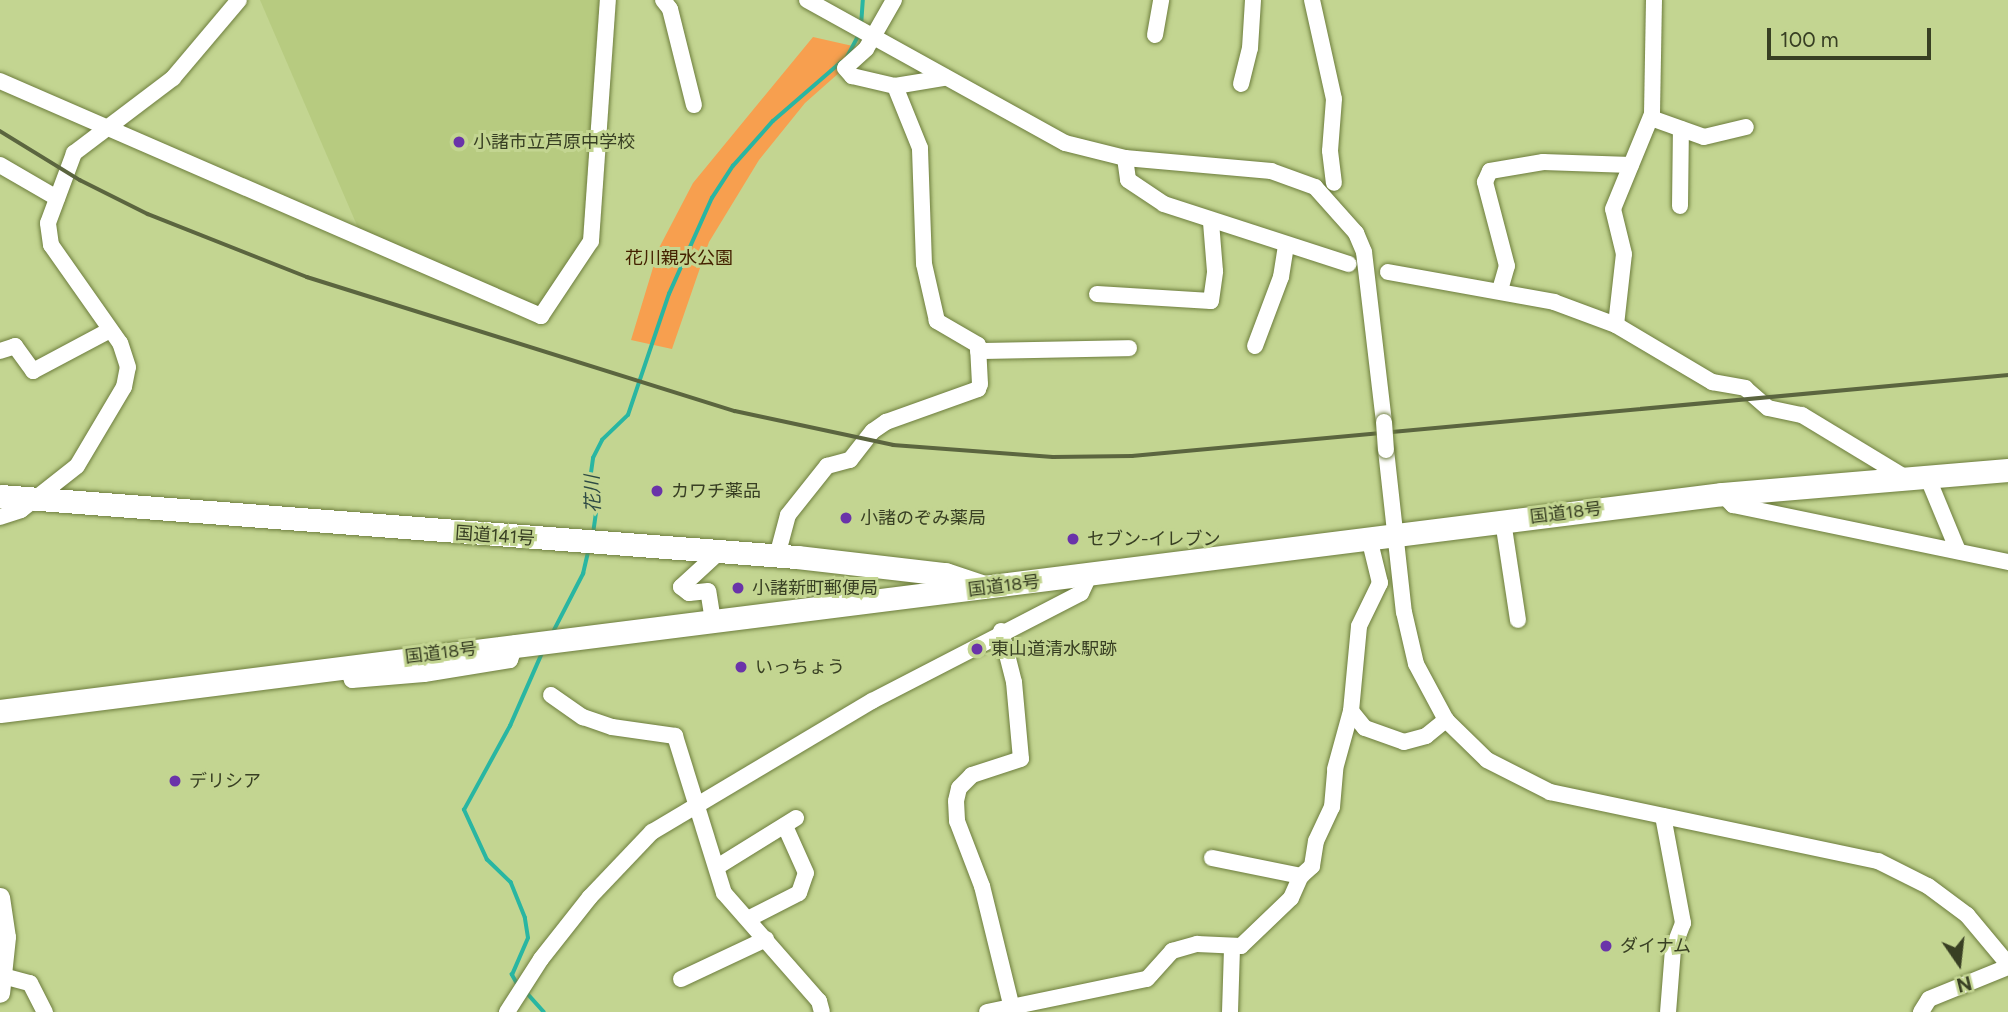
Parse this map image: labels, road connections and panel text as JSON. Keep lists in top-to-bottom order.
{
  "streets": {
    "highway": ["国道18号", "国道141号"]
  },
  "crossings": [
    ["国道18号", "国道141号"]
  ],
  "water": ["花川"],
  "parks": ["花川親水公園"],
  "places": [
    "小諸市立芦原中学校",
    "カワチ薬品",
    "小諸のぞみ薬局",
    "セブン-イレブン",
    "小諸新町郵便局",
    "東山道清水駅跡",
    "いっちょう",
    "デリシア",
    "ダイナム"
  ],
  "scale_bar": "100 m",
  "north": "bottom"
}
